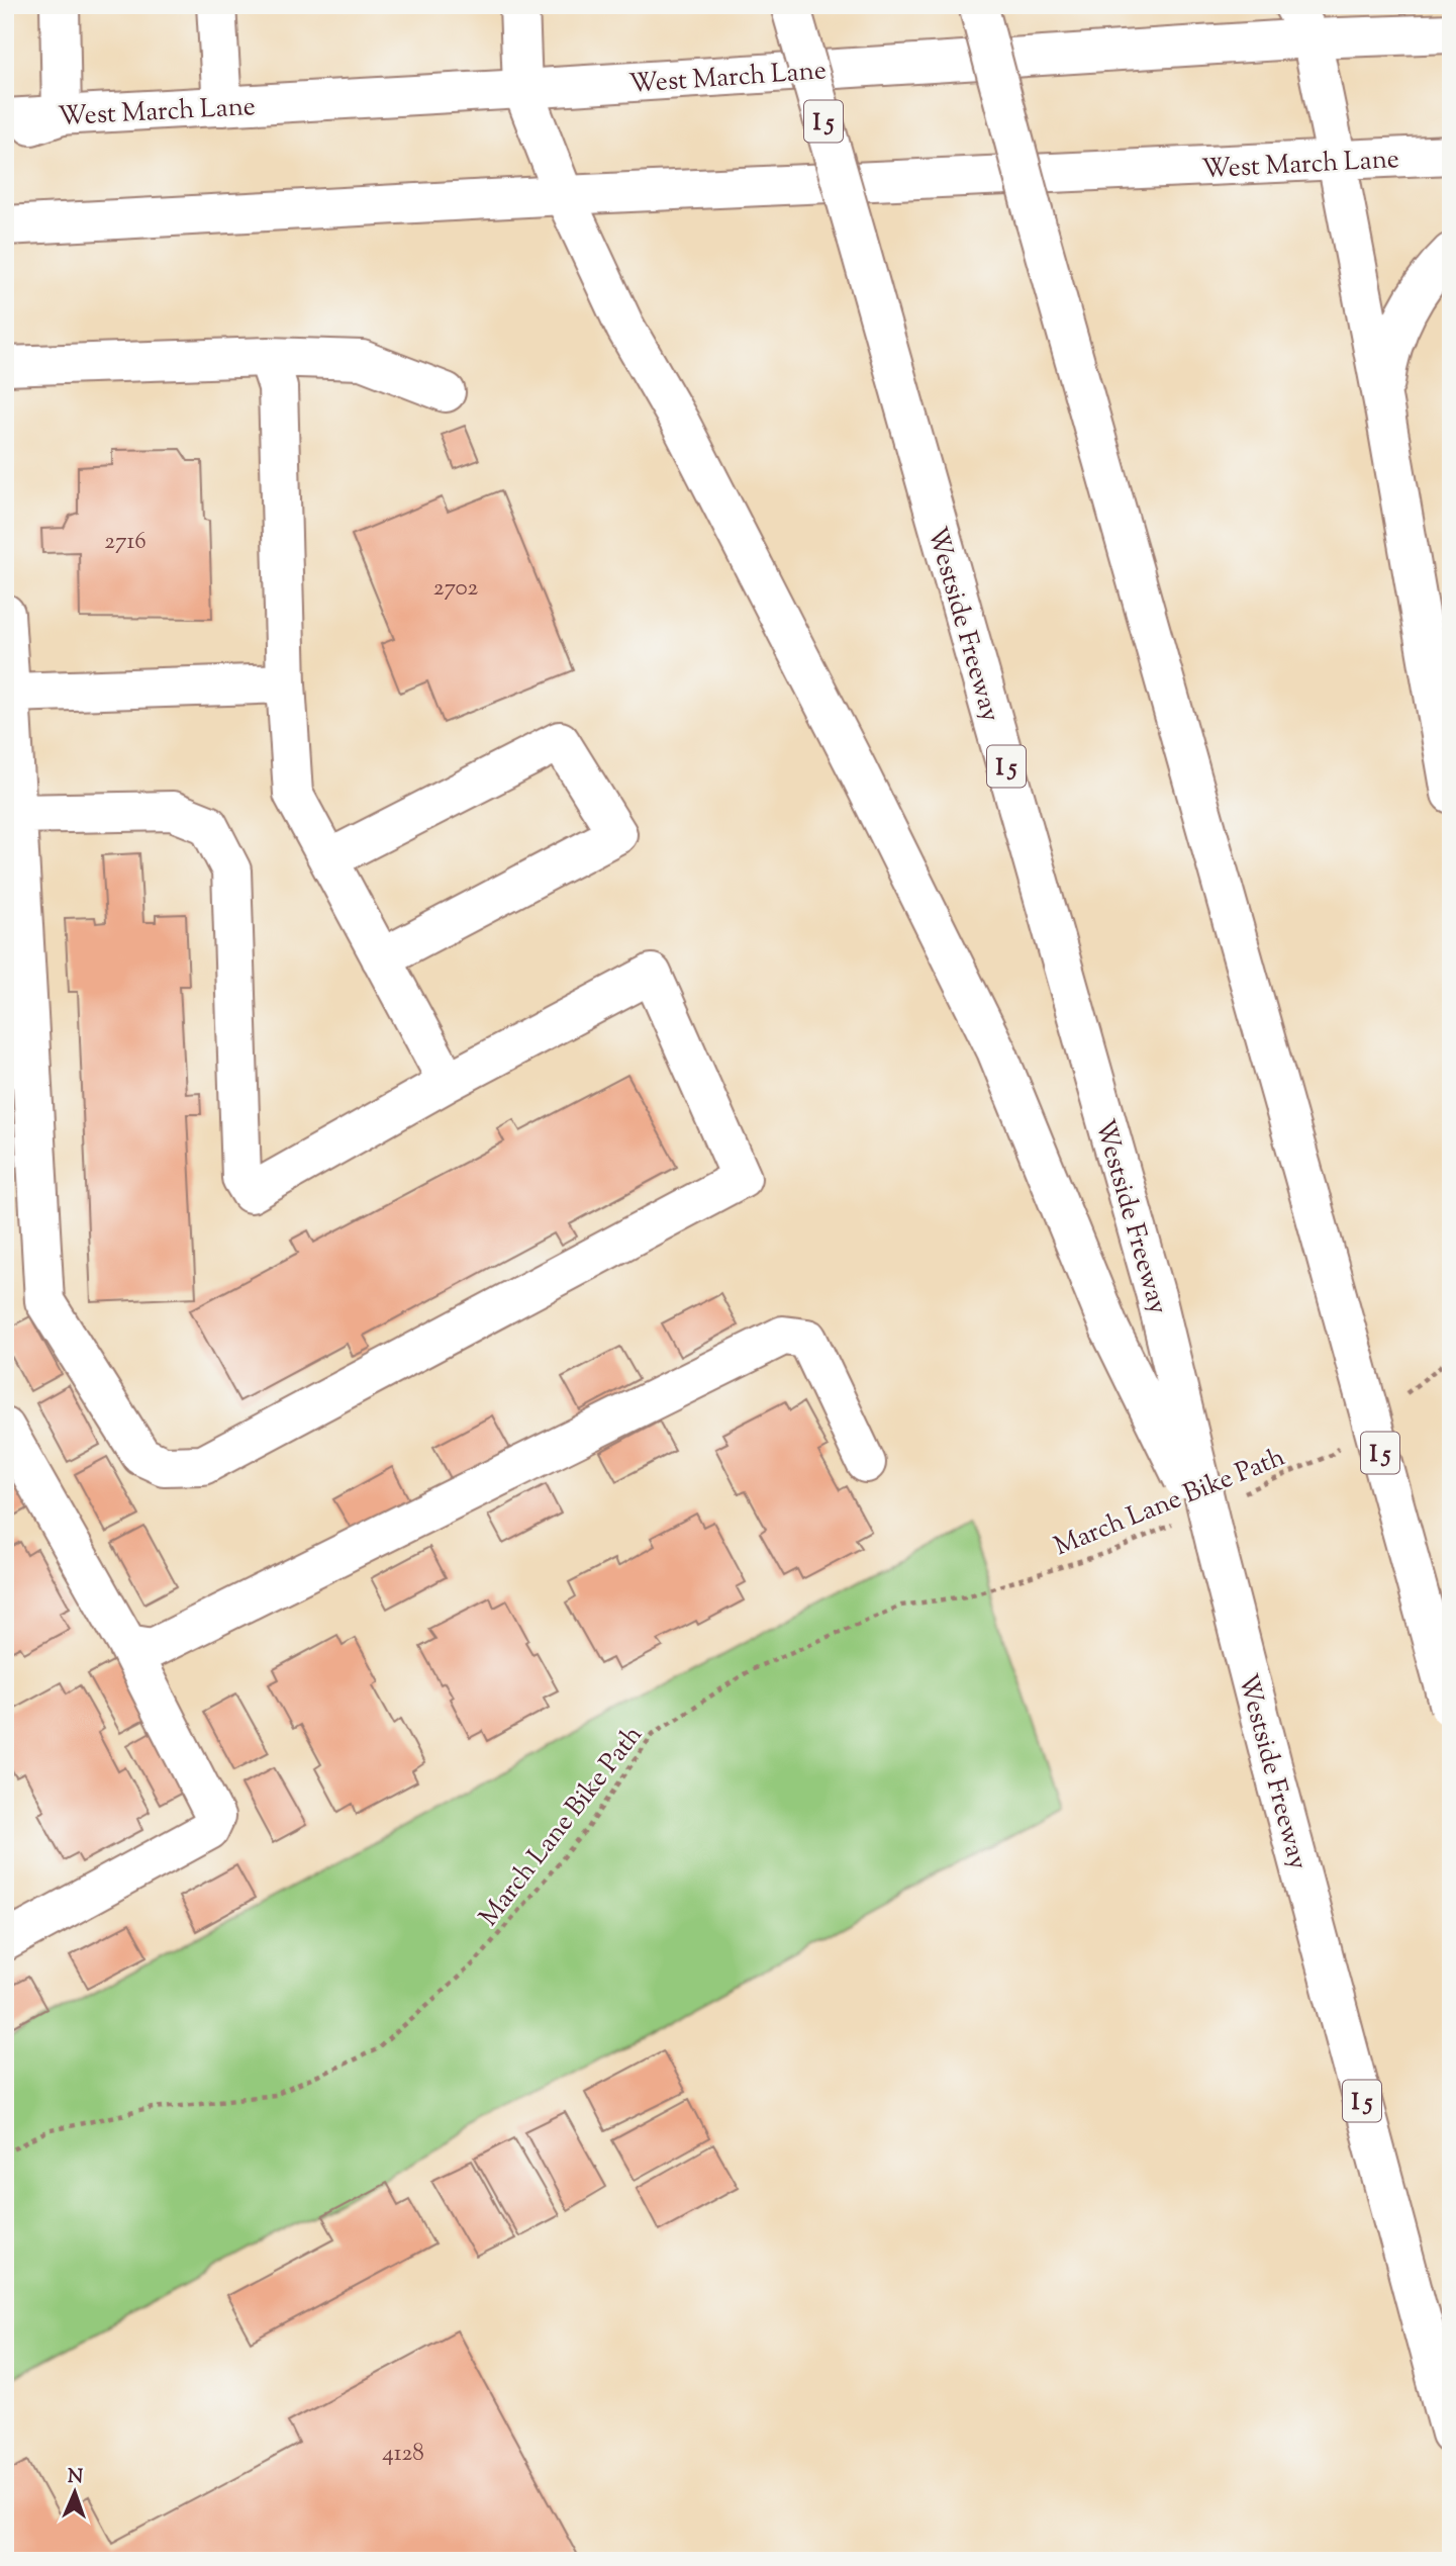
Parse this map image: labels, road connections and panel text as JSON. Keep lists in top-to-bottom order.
{
  "streets": {
    "main road": ["West March Lane", "I 5", "Westside Freeway"],
    "path": ["March Lane Bike Path"]
  },
  "house_numbers": ["2716", "2702", "4128"],
  "north": "top"
}
